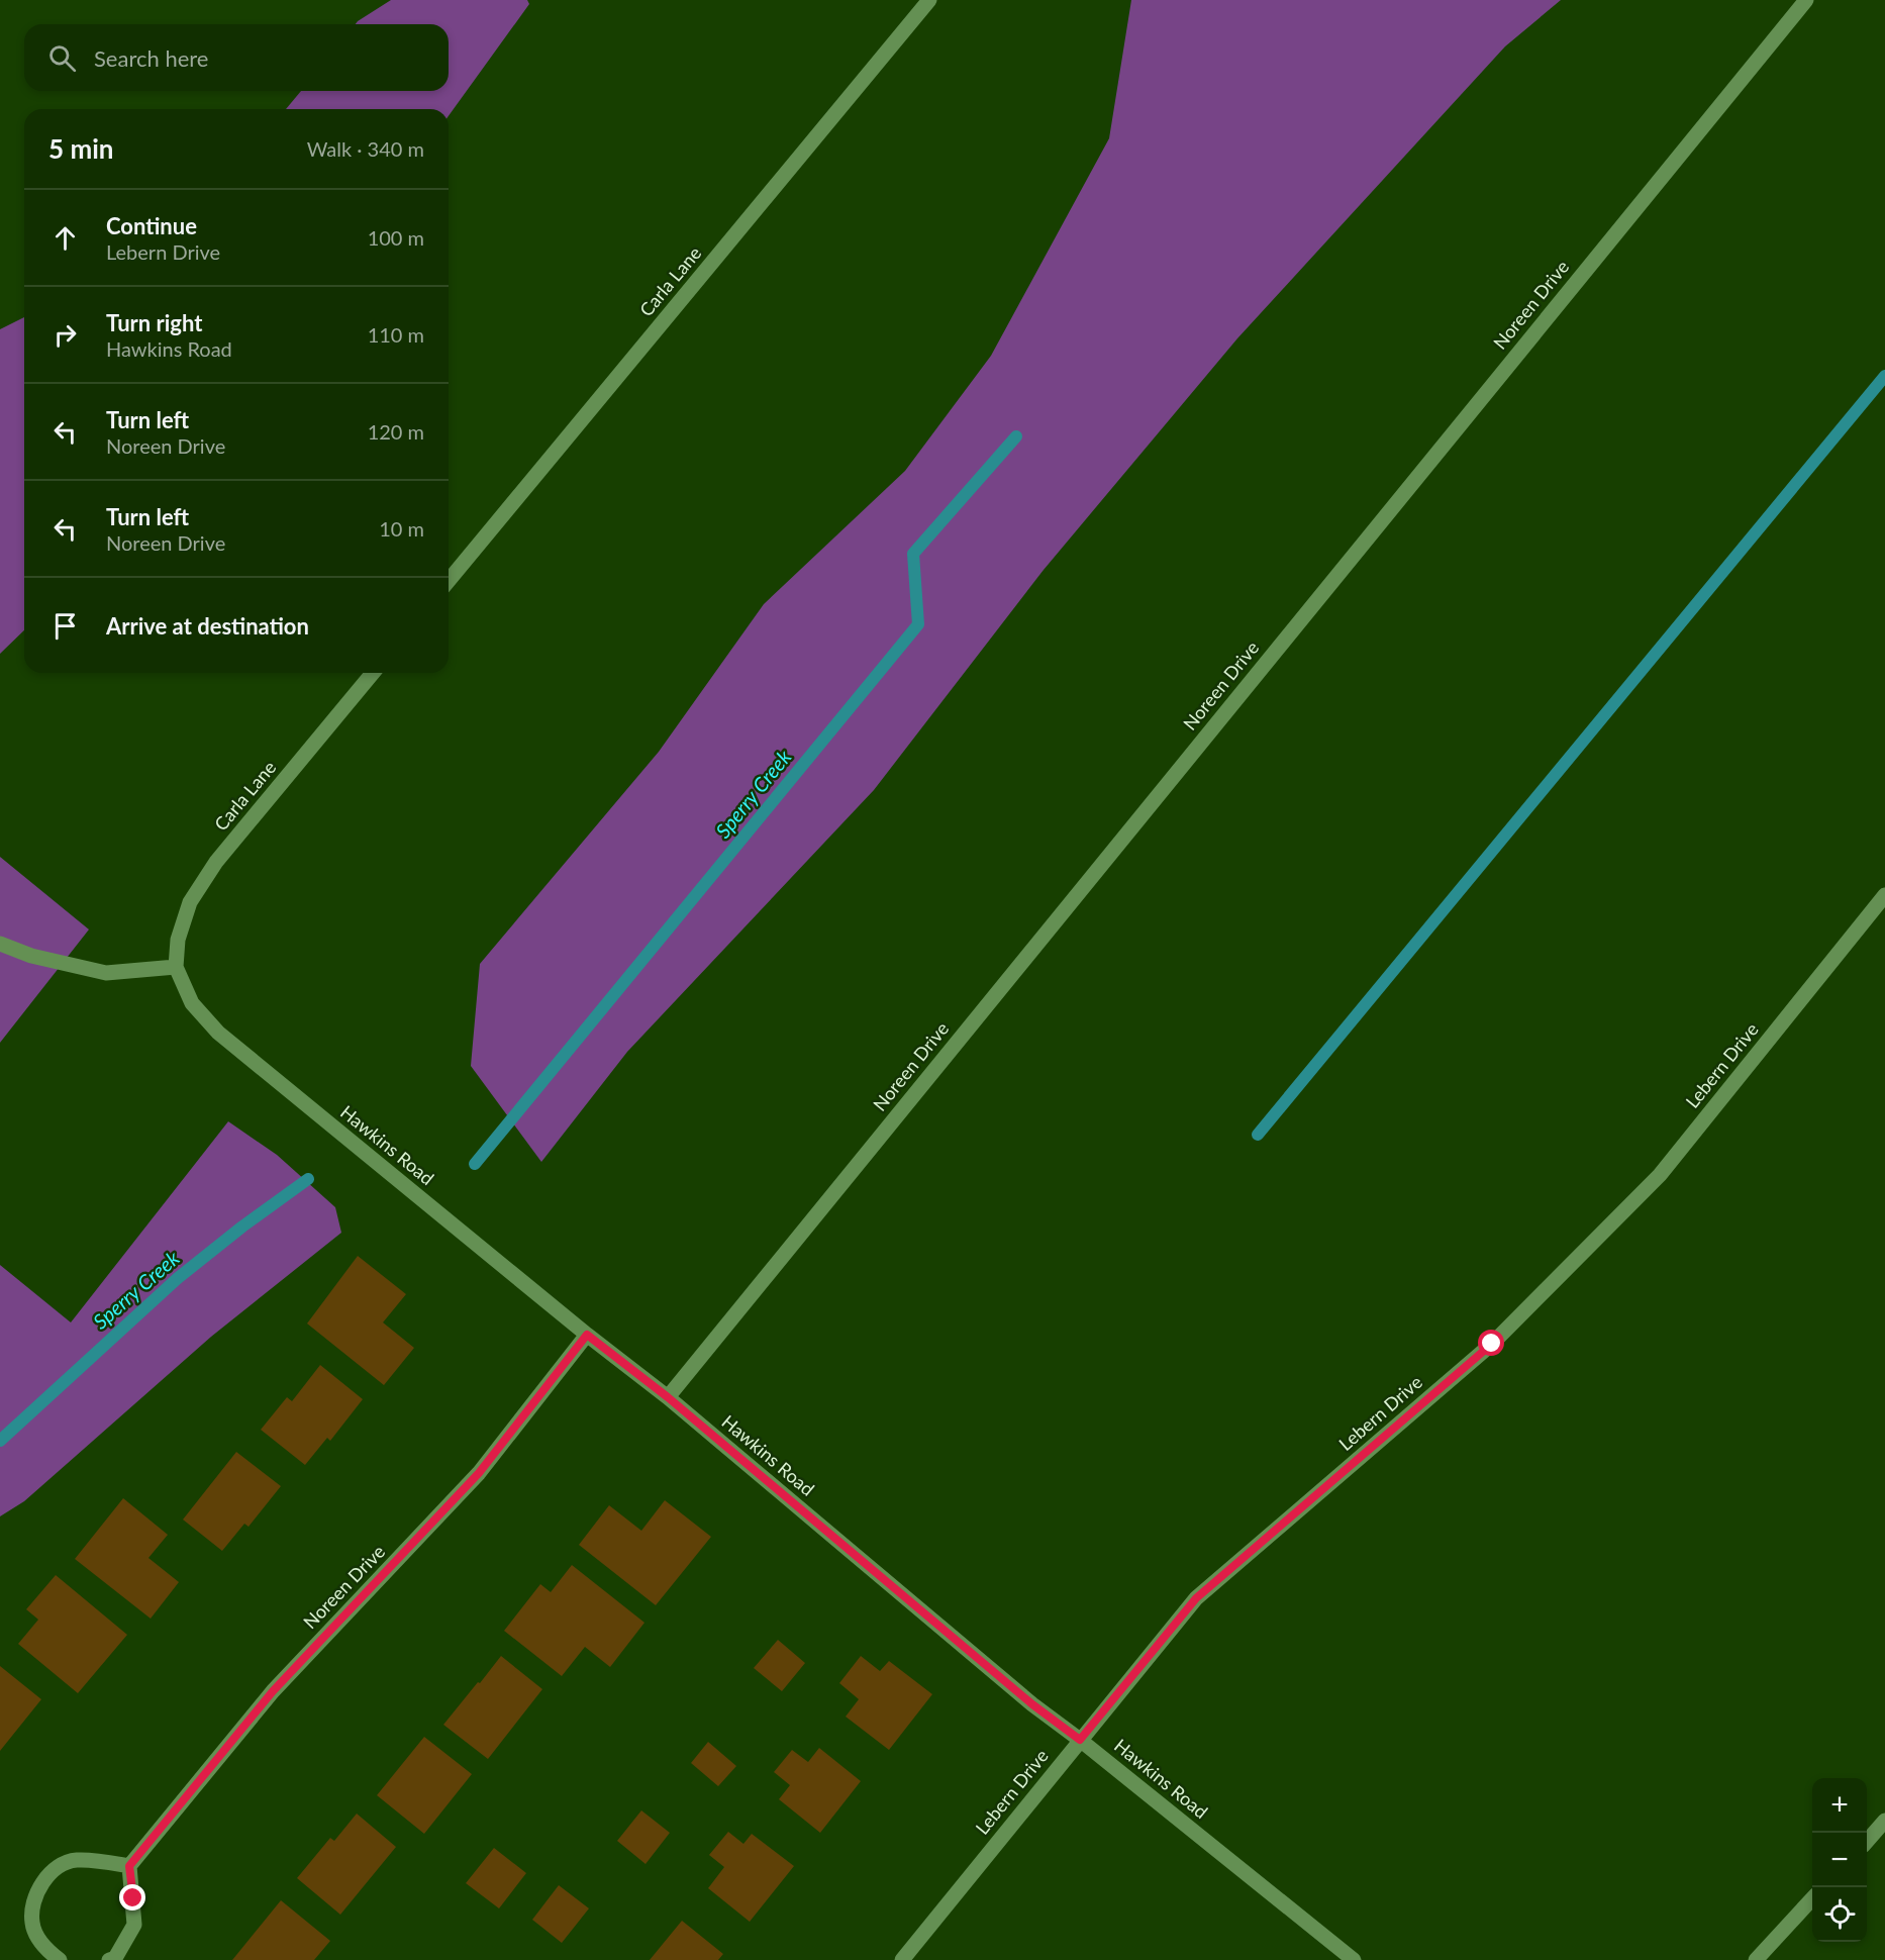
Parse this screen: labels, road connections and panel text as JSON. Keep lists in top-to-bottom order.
{
  "streets": {
    "street": [
      "Carla Lane",
      "Noreen Drive",
      "Lebern Drive",
      "Hawkins Road"
    ]
  },
  "crossings": [
    ["Carla Lane", "Hawkins Road"],
    ["Noreen Drive", "Hawkins Road"],
    ["Lebern Drive", "Hawkins Road"]
  ],
  "water": ["Sperry Creek"],
  "page": {
    "search": "Search here",
    "heading": ["5 min", "Walk · 340 m"],
    "list": [
      ["Continue", "Lebern Drive", "100 m"],
      ["Turn right", "Hawkins Road", "110 m"],
      ["Turn left", "Noreen Drive", "120 m"],
      ["Turn left", "Noreen Drive", "10 m"],
      "Arrive at destination"
    ],
    "map_buttons": ["+", "−"]
  }
}
